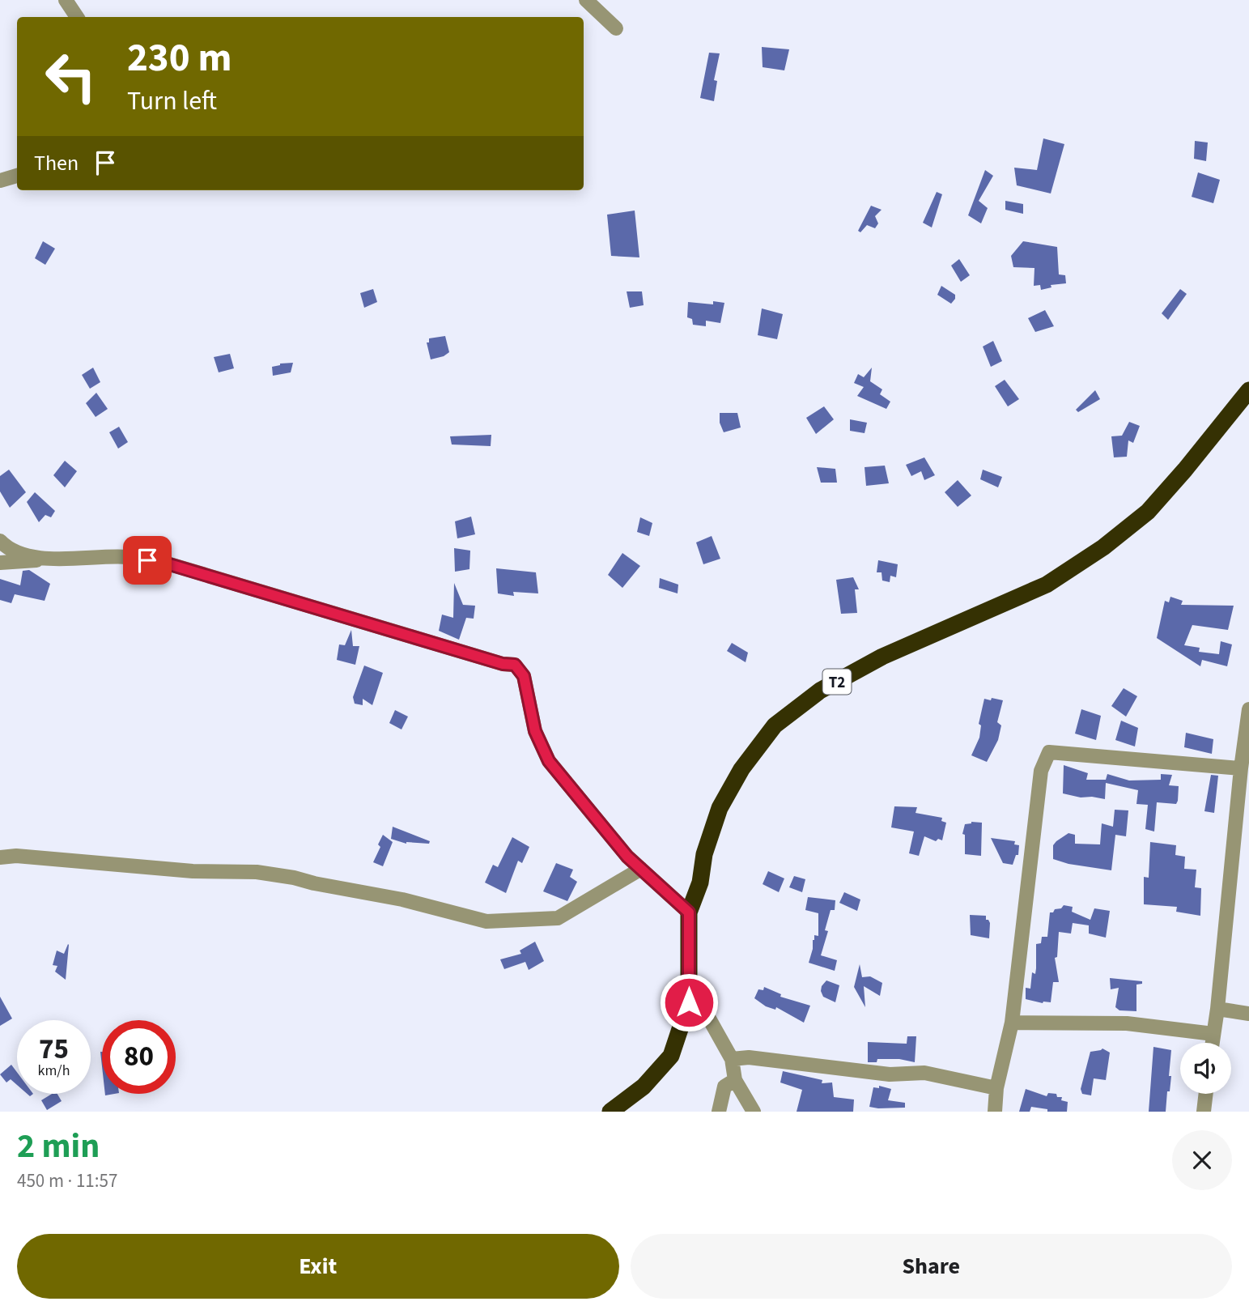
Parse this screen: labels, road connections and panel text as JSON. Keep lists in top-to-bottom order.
{
  "streets": {
    "highway": ["T2"]
  },
  "page": {
    "turn": ["230 m", "Turn left"],
    "then": "Then",
    "speed": "75 km/h",
    "limit": "80",
    "heading": ["2 min", "450 m · 11:57"],
    "buttons": ["Exit", "Share"]
  }
}
